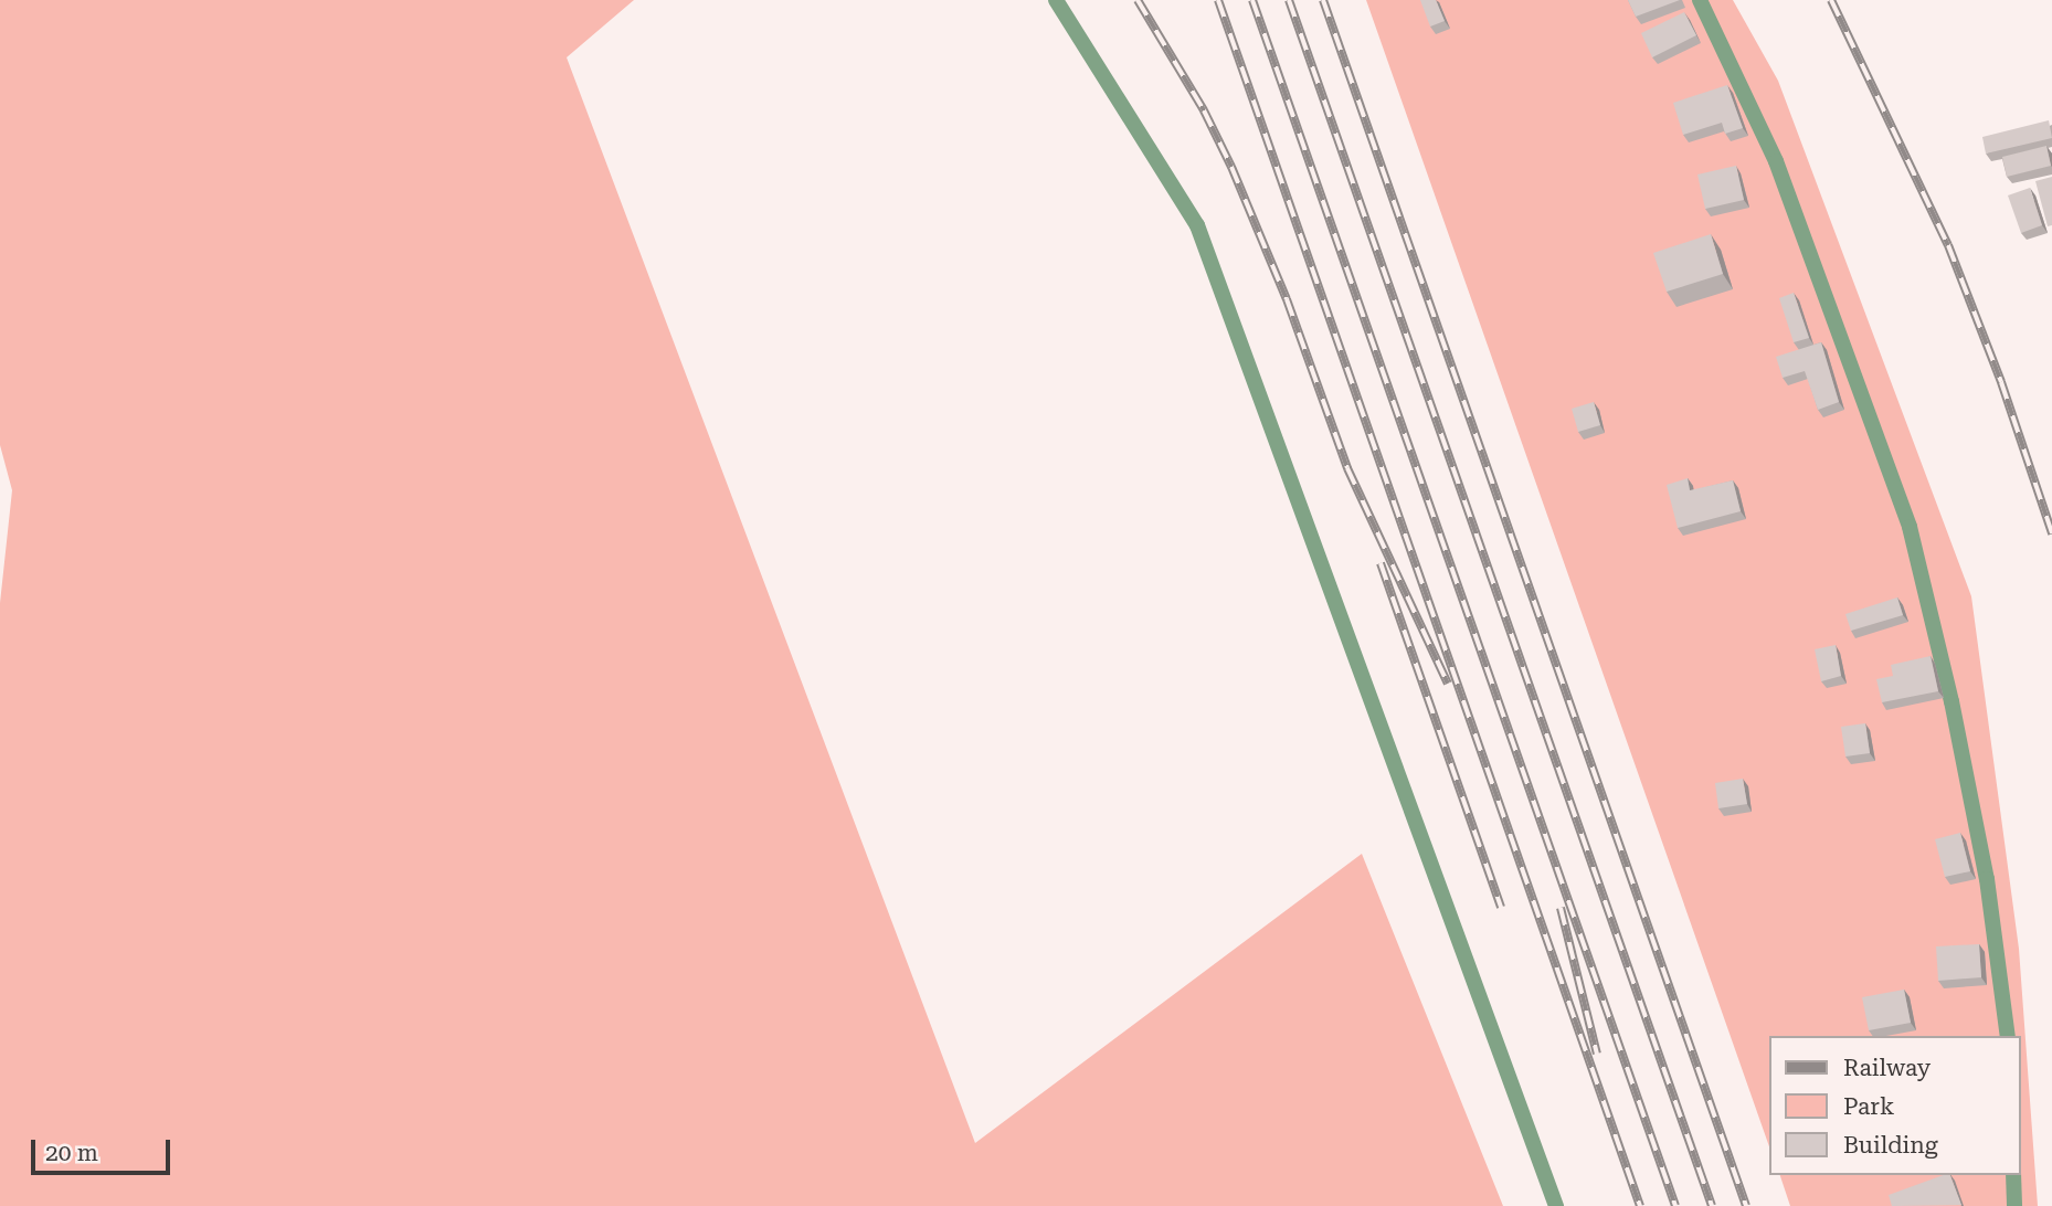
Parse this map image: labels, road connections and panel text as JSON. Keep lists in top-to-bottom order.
{
  "legend": ["Railway", "Park", "Building"],
  "scale_bar": "20 m"
}
